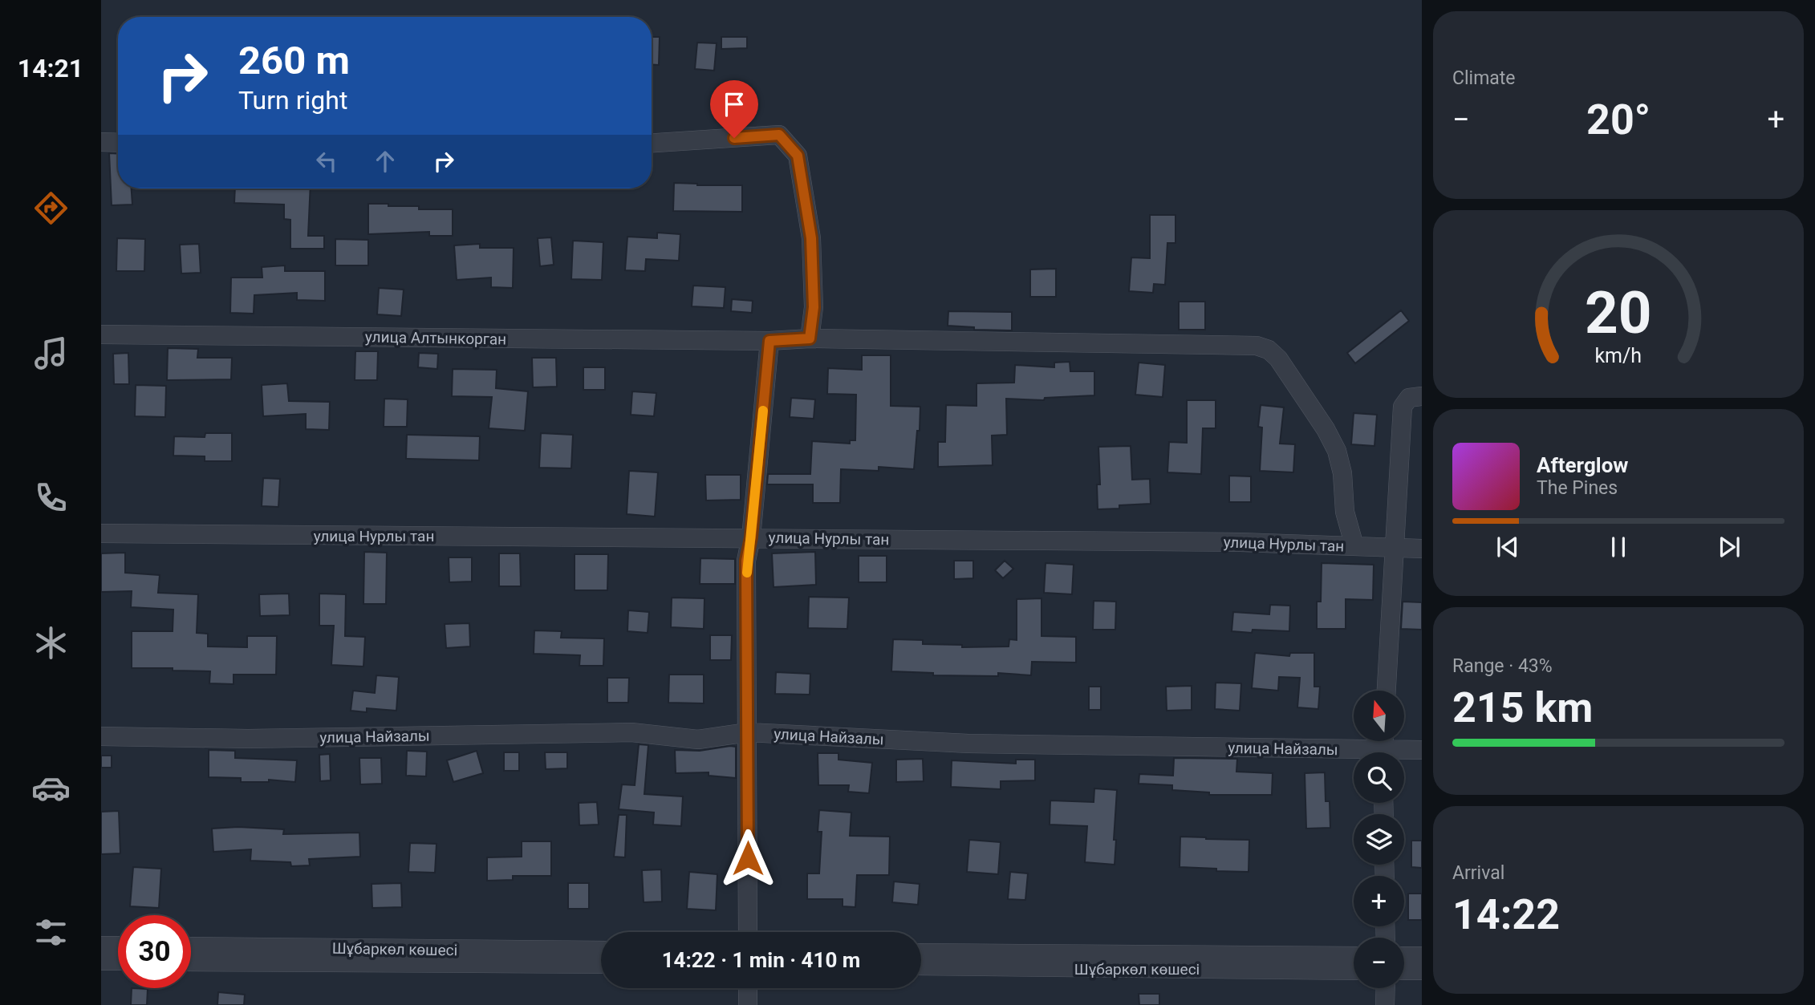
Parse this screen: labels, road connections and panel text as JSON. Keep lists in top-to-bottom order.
{
  "streets": {
    "street": [
      "улица Алтынкорган",
      "улица Нурлы тан",
      "улица Найзалы",
      "Шұбаркөл көшесі"
    ]
  },
  "crossings": [
    ["улица Алтынкорган", "улица Нурлы тан"]
  ],
  "north": "top",
  "page": {
    "tabs": "14:21",
    "tile": [
      "Climate",
      ["Range · 43%", "215 km"],
      ["Arrival", "14:22"]
    ],
    "turn": ["260 m", "Turn right"],
    "heat": ["−", "20°", "+"],
    "song": ["Afterglow", "The Pines"],
    "map_buttons": ["+", "−"],
    "limit": "30",
    "trip": "14:22 · 1 min · 410 m",
    "gauge": ["20", "km/h"]
  }
}
